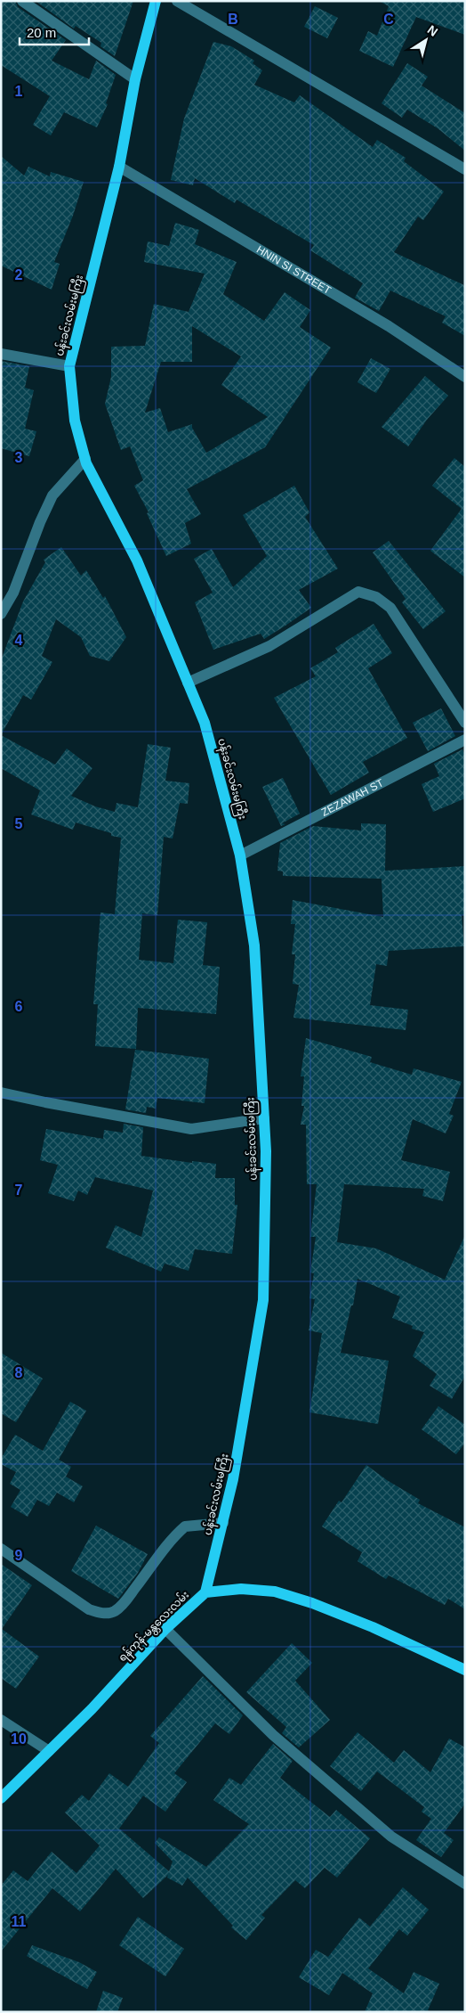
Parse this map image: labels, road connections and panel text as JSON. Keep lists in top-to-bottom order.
{
  "streets": {
    "main road": ["ပန်းခင်းလမ်းမကြီး", "ရန်ကုန်-မန္တလေးလမ်း"],
    "street": ["HNIN SI STREET", "ZEZAWAH ST"]
  },
  "crossings": [
    ["HNIN SI STREET", "ပန်းခင်းလမ်းမကြီး"],
    ["ပန်းခင်းလမ်းမကြီး", "ZEZAWAH ST"],
    ["ပန်းခင်းလမ်းမကြီး", "ရန်ကုန်-မန္တလေးလမ်း"]
  ],
  "scale_bar": "20 m",
  "north": "top right",
  "grid": {
    "columns": ["B", "C"],
    "rows": [
      "1",
      "2",
      "3",
      "4",
      "5",
      "6",
      "7",
      "8",
      "9",
      "10",
      "11"
    ]
  }
}
